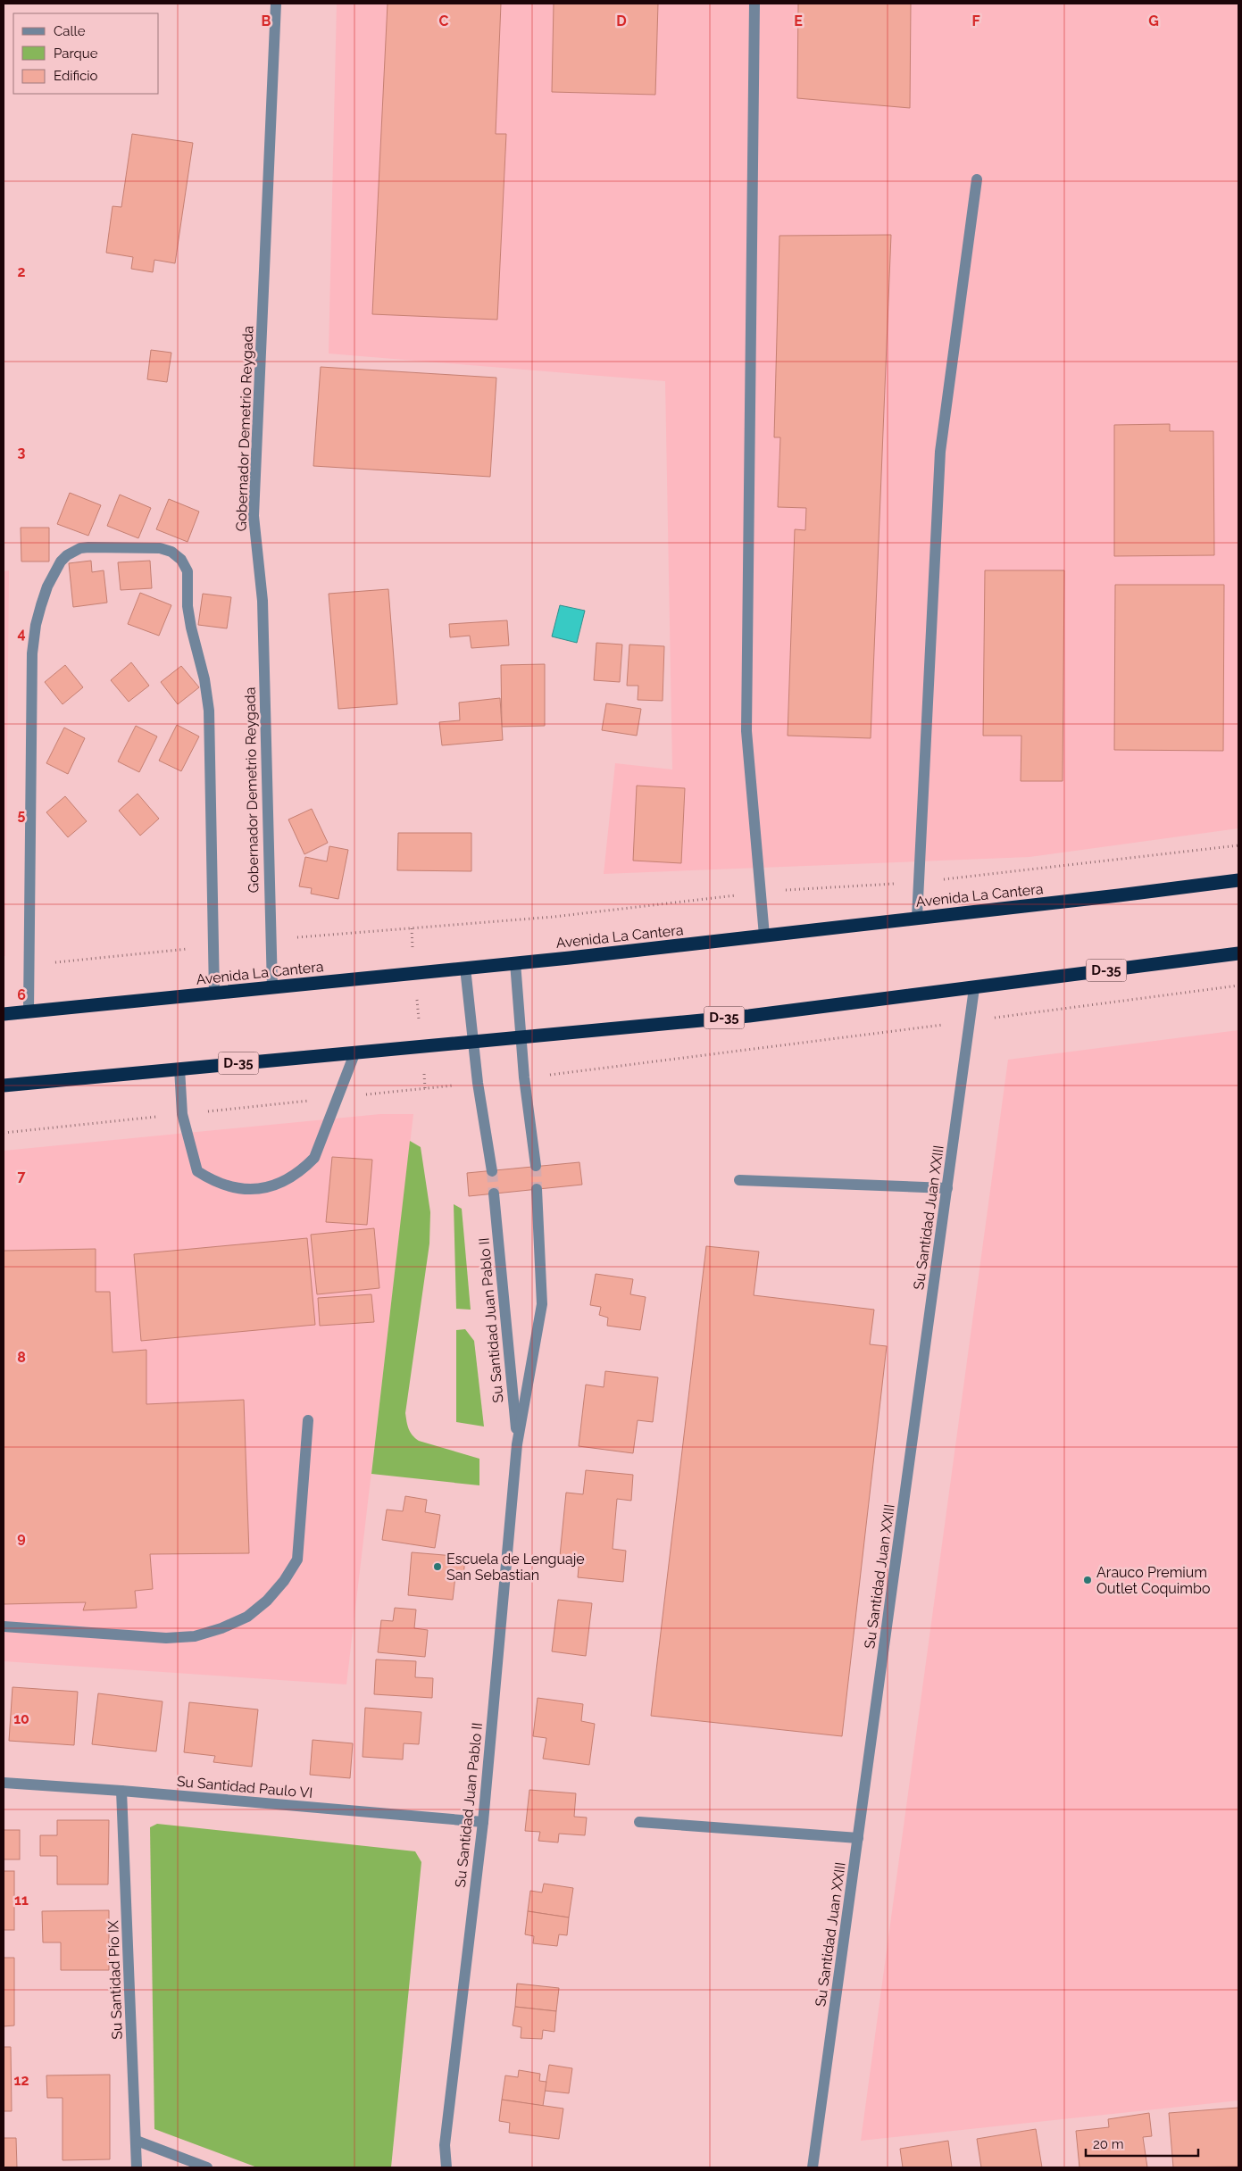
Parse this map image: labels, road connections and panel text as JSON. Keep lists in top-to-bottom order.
{
  "streets": {
    "highway": ["Avenida La Cantera", "D-35"],
    "street": [
      "Gobernador Demetrio Reygada",
      "Su Santidad Juan XXIII",
      "Su Santidad Juan Pablo II",
      "Su Santidad Paulo VI",
      "Su Santidad Pío IX"
    ]
  },
  "crossings": [
    ["Gobernador Demetrio Reygada", "Avenida La Cantera"],
    ["D-35", "Su Santidad Juan XXIII"],
    ["Su Santidad Juan Pablo II", "Su Santidad Paulo VI"],
    ["Su Santidad Paulo VI", "Su Santidad Pío IX"]
  ],
  "places": ["Escuela de Lenguaje San Sebastian", "Arauco Premium Outlet Coquimbo"],
  "legend": ["Calle", "Parque", "Edificio"],
  "scale_bar": "20 m",
  "grid": {
    "columns": [
      "B",
      "C",
      "D",
      "E",
      "F",
      "G"
    ],
    "rows": [
      "2",
      "3",
      "4",
      "5",
      "6",
      "7",
      "8",
      "9",
      "10",
      "11",
      "12"
    ]
  }
}
